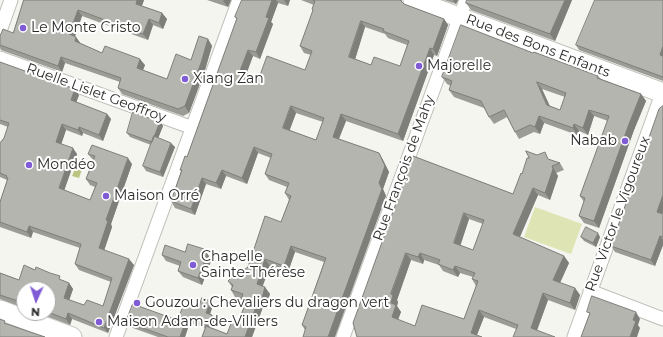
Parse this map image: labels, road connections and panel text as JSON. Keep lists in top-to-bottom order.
{
  "streets": {
    "street": [
      "Rue des Bons Enfants",
      "Ruelle Lislet Geoffroy",
      "Rue François de Mahy",
      "Rue Victor le Vigoureux"
    ]
  },
  "crossings": [
    ["Rue des Bons Enfants", "Rue François de Mahy"],
    ["Rue des Bons Enfants", "Rue Victor le Vigoureux"]
  ],
  "places": [
    "Le Monte Cristo",
    "Majorelle",
    "Xiang Zan",
    "Nabab",
    "Mondéo",
    "Maison Orré",
    "Chapelle Sainte-Thérèse",
    "Gouzou : Chevaliers du dragon vert",
    "Maison Adam-de-Villiers"
  ],
  "north": "bottom"
}
